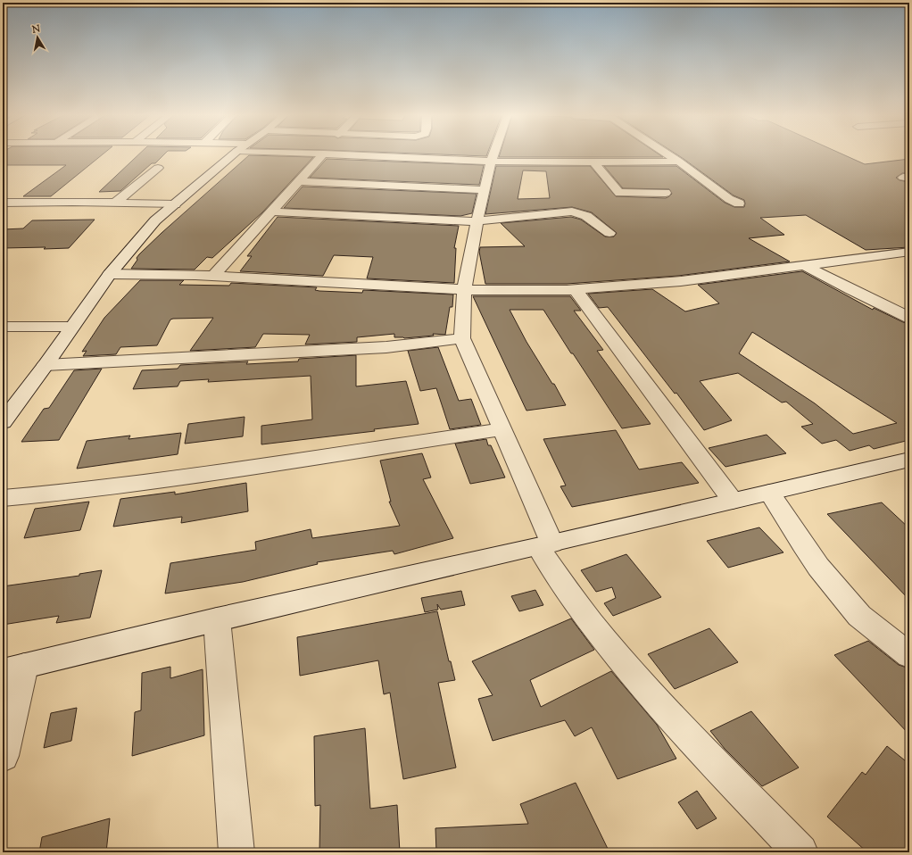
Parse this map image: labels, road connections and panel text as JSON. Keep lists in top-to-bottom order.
{
  "north": "top"
}
